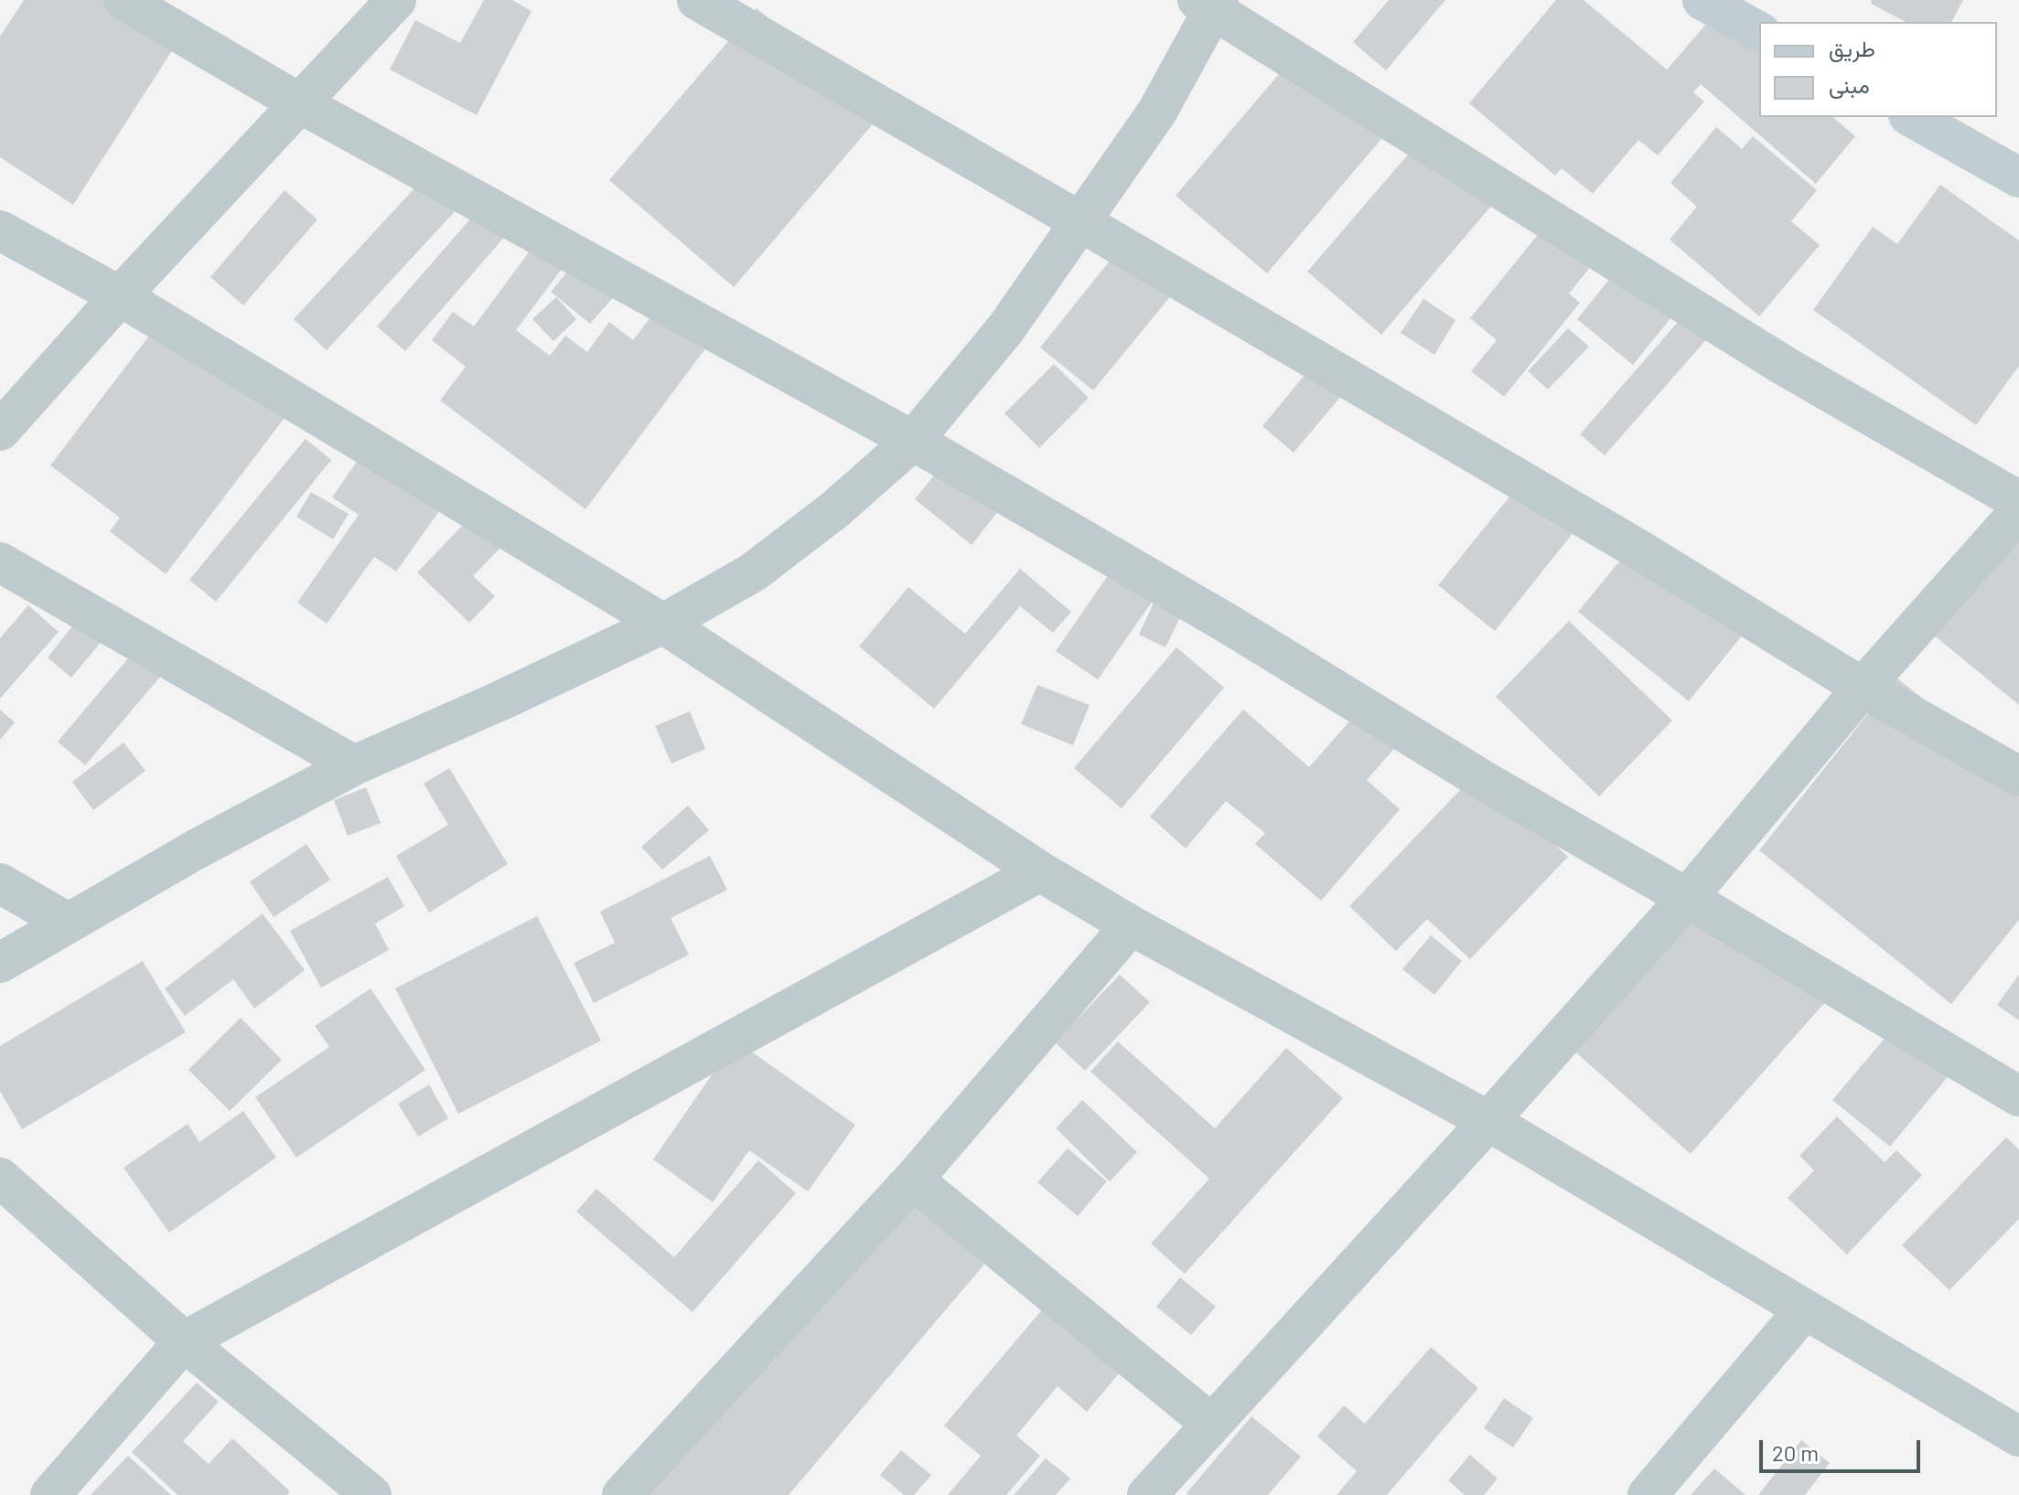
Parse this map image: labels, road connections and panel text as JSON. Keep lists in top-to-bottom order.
{
  "legend": ["طريق", "مبنى"],
  "scale_bar": "20 m"
}
